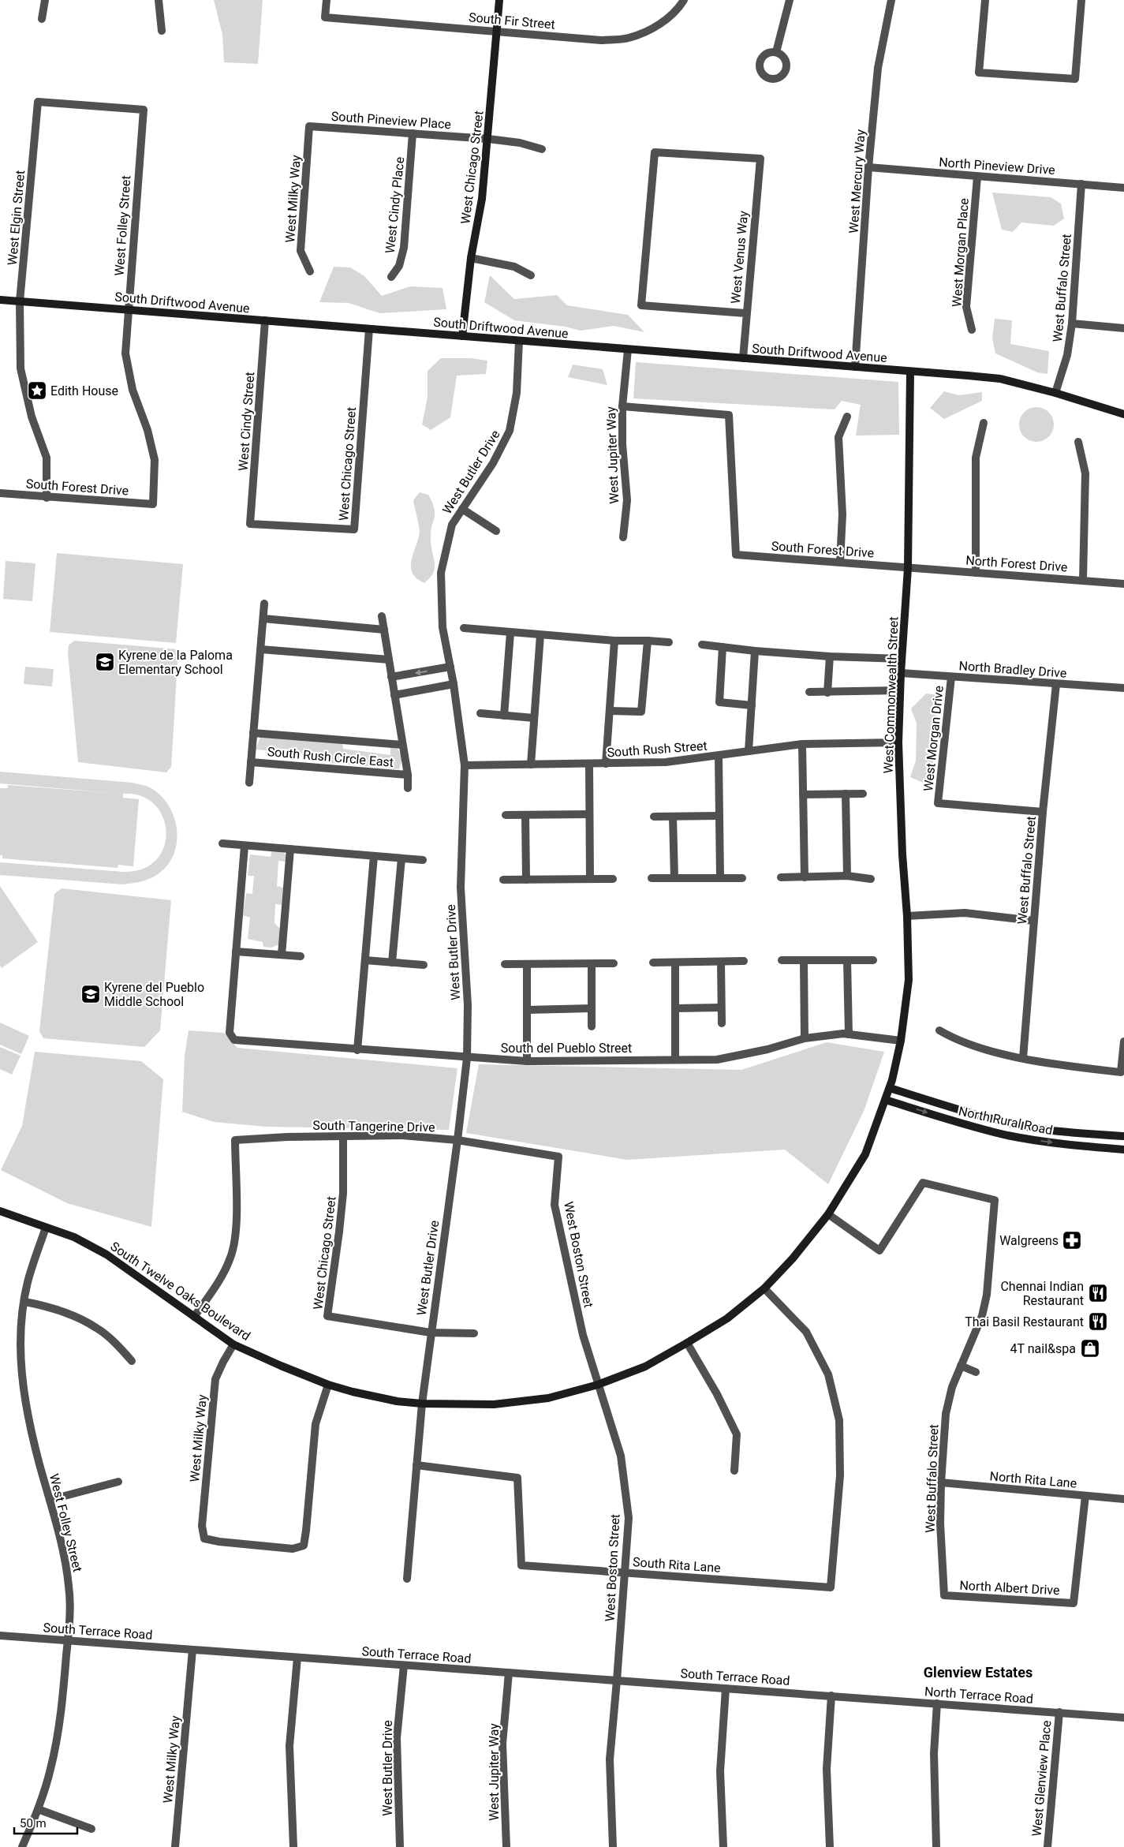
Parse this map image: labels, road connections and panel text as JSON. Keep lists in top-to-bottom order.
{
  "streets": {
    "street": [
      "South Fir Street",
      "South Pineview Place",
      "North Pineview Drive",
      "West Chicago Street",
      "West Mercury Way",
      "West Milky Way",
      "West Cindy Place",
      "West Elgin Street",
      "West Folley Street",
      "West Morgan Place",
      "West Venus Way",
      "West Buffalo Street",
      "South Driftwood Avenue",
      "West Cindy Street",
      "West Jupiter Way",
      "West Butler Drive",
      "South Forest Drive",
      "North Forest Drive",
      "North Bradley Drive",
      "West Commonwealth Street",
      "West Morgan Drive",
      "South Rush Street",
      "South Rush Circle East",
      "South del Pueblo Street",
      "North Rural Road",
      "South Tangerine Drive",
      "West Boston Street",
      "South Twelve Oaks Boulevard",
      "North Rita Lane",
      "South Rita Lane",
      "North Albert Drive",
      "South Terrace Road",
      "North Terrace Road",
      "West Glenview Place"
    ]
  },
  "crossings": [
    ["South Fir Street", "West Chicago Street"],
    ["South Pineview Place", "West Chicago Street"],
    ["South Pineview Place", "West Milky Way"],
    ["South Pineview Place", "West Cindy Place"],
    ["North Pineview Drive", "West Mercury Way"],
    ["North Pineview Drive", "West Morgan Place"],
    ["North Pineview Drive", "West Buffalo Street"],
    ["West Chicago Street", "South Driftwood Avenue"],
    ["West Chicago Street", "West Cindy Street"],
    ["West Chicago Street", "West Butler Drive"],
    ["West Chicago Street", "South Tangerine Drive"],
    ["West Mercury Way", "South Driftwood Avenue"],
    ["West Milky Way", "South Twelve Oaks Boulevard"],
    ["West Milky Way", "South Terrace Road"],
    ["West Elgin Street", "West Folley Street"],
    ["West Elgin Street", "South Driftwood Avenue"],
    ["West Elgin Street", "South Forest Drive"],
    ["West Folley Street", "South Driftwood Avenue"],
    ["West Folley Street", "South Forest Drive"],
    ["West Folley Street", "South Twelve Oaks Boulevard"],
    ["West Folley Street", "South Terrace Road"],
    ["West Venus Way", "South Driftwood Avenue"],
    ["West Buffalo Street", "South Driftwood Avenue"],
    ["West Buffalo Street", "North Bradley Drive"],
    ["West Buffalo Street", "West Morgan Drive"],
    ["West Buffalo Street", "South Twelve Oaks Boulevard"],
    ["West Buffalo Street", "North Rita Lane"],
    ["West Buffalo Street", "North Albert Drive"],
    ["South Driftwood Avenue", "West Cindy Street"],
    ["South Driftwood Avenue", "West Jupiter Way"],
    ["South Driftwood Avenue", "West Butler Drive"],
    ["South Driftwood Avenue", "West Commonwealth Street"],
    ["West Jupiter Way", "South Forest Drive"],
    ["West Jupiter Way", "South Terrace Road"],
    ["West Butler Drive", "South Rush Street"],
    ["West Butler Drive", "South del Pueblo Street"],
    ["West Butler Drive", "South Tangerine Drive"],
    ["West Butler Drive", "South Twelve Oaks Boulevard"],
    ["West Butler Drive", "South Rita Lane"],
    ["West Butler Drive", "South Terrace Road"],
    ["South Forest Drive", "North Forest Drive"],
    ["South Forest Drive", "West Commonwealth Street"],
    ["North Forest Drive", "West Commonwealth Street"],
    ["North Bradley Drive", "West Commonwealth Street"],
    ["North Bradley Drive", "West Morgan Drive"],
    ["West Commonwealth Street", "South Rush Street"],
    ["West Commonwealth Street", "South del Pueblo Street"],
    ["West Commonwealth Street", "North Rural Road"],
    ["West Commonwealth Street", "South Twelve Oaks Boulevard"],
    ["North Rural Road", "South Twelve Oaks Boulevard"],
    ["South Tangerine Drive", "West Boston Street"],
    ["South Tangerine Drive", "South Twelve Oaks Boulevard"],
    ["West Boston Street", "South Twelve Oaks Boulevard"],
    ["West Boston Street", "South Rita Lane"],
    ["West Boston Street", "South Terrace Road"],
    ["South Twelve Oaks Boulevard", "South Rita Lane"],
    ["North Rita Lane", "North Albert Drive"],
    ["South Terrace Road", "North Terrace Road"],
    ["North Terrace Road", "West Glenview Place"]
  ],
  "districts": ["Glenview Estates"],
  "places": {
    "place": ["Edith House"],
    "school or university": ["Kyrene de la Paloma Elementary School", "Kyrene del Pueblo Middle School"],
    "pharmacy": ["Walgreens"],
    "restaurant": ["Chennai Indian Restaurant", "Thai Basil Restaurant"],
    "shop": ["4T nail&spa"]
  },
  "scale_bar": "50 m"
}
